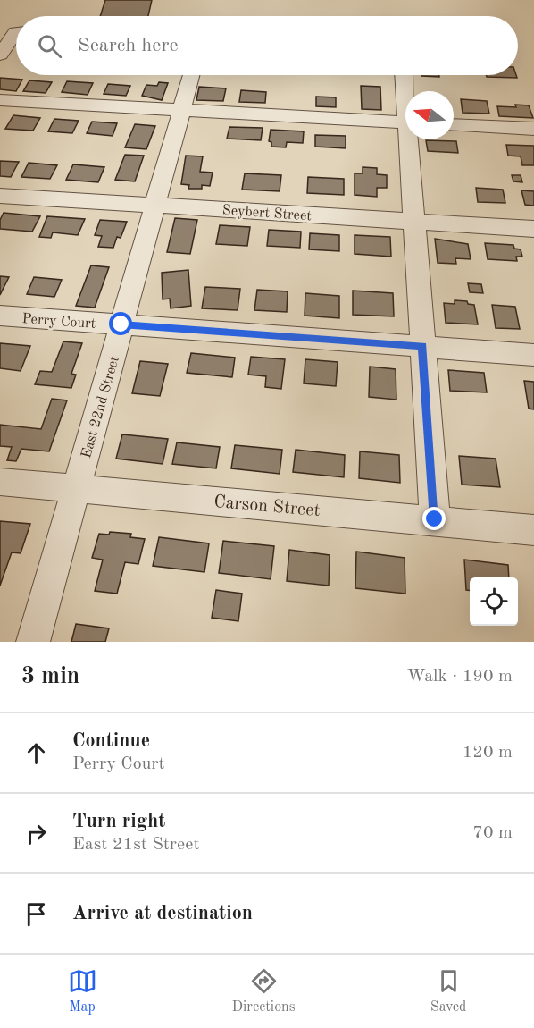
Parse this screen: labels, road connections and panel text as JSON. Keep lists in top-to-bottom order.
{
  "streets": {
    "street": [
      "Seybert Street",
      "Perry Court",
      "East 22nd Street",
      "Carson Street"
    ]
  },
  "crossings": [
    ["Seybert Street", "East 22nd Street"],
    ["Perry Court", "East 22nd Street"],
    ["East 22nd Street", "Carson Street"]
  ],
  "north": "left",
  "page": {
    "search": "Search here",
    "heading": ["3 min", "Walk · 190 m"],
    "list": [
      ["Continue", "Perry Court", "120 m"],
      ["Turn right", "East 21st Street", "70 m"],
      "Arrive at destination"
    ],
    "nav": ["Map", "Directions", "Saved"]
  }
}
